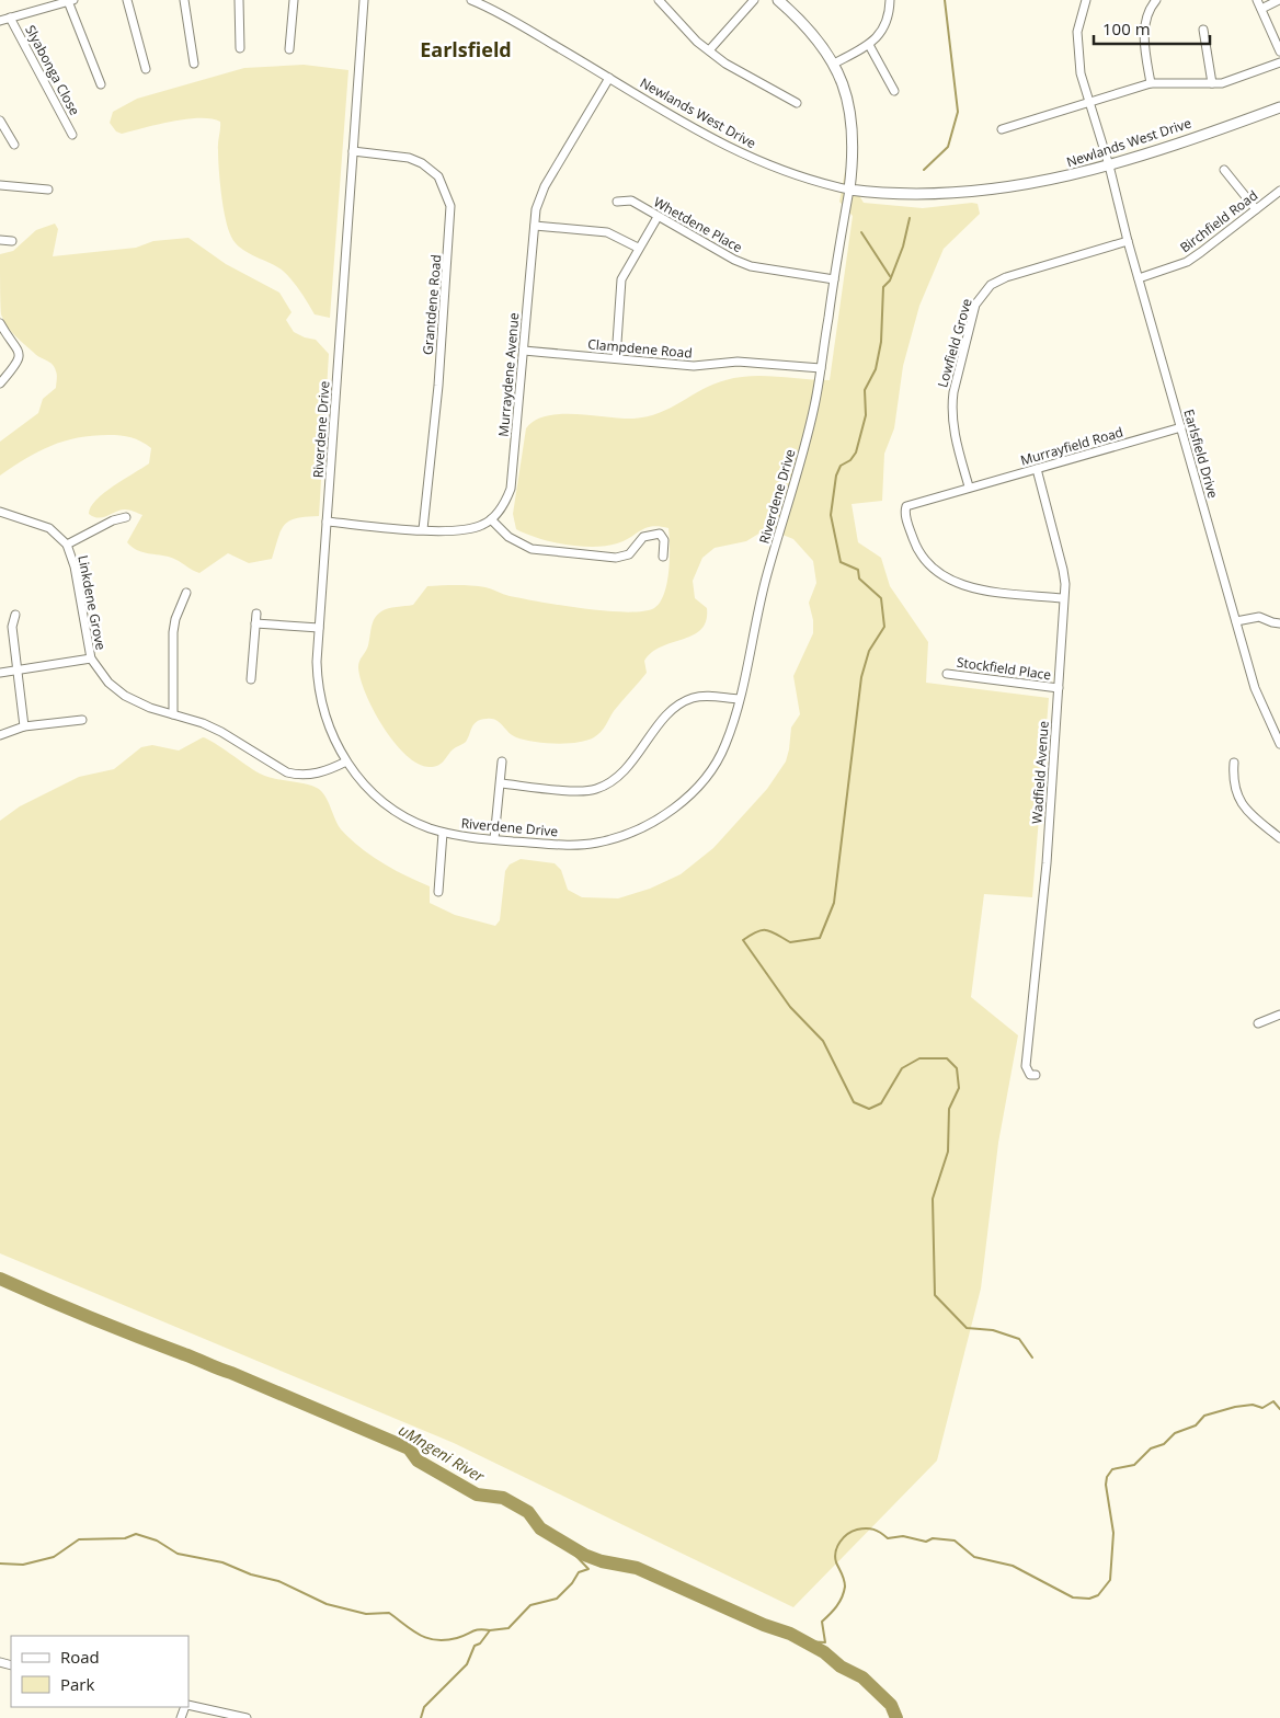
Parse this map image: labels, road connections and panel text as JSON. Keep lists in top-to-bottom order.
{
  "streets": {
    "street": [
      "Slyabonga Close",
      "Newlands West Drive",
      "Birchfield Road",
      "Whetdene Place",
      "Grantdene Road",
      "Lowfield Grove",
      "Clampdene Road",
      "Murraydene Avenue",
      "Riverdene Drive",
      "Murrayfield Road",
      "Earlsfield Drive",
      "Linkdene Grove",
      "Stockfield Place",
      "Wadfield Avenue"
    ]
  },
  "crossings": [
    ["Newlands West Drive", "Murraydene Avenue"],
    ["Newlands West Drive", "Riverdene Drive"],
    ["Newlands West Drive", "Earlsfield Drive"],
    ["Birchfield Road", "Earlsfield Drive"],
    ["Whetdene Place", "Riverdene Drive"],
    ["Grantdene Road", "Riverdene Drive"],
    ["Lowfield Grove", "Murrayfield Road"],
    ["Lowfield Grove", "Earlsfield Drive"],
    ["Clampdene Road", "Murraydene Avenue"],
    ["Clampdene Road", "Riverdene Drive"],
    ["Riverdene Drive", "Linkdene Grove"],
    ["Murrayfield Road", "Earlsfield Drive"],
    ["Murrayfield Road", "Wadfield Avenue"],
    ["Stockfield Place", "Wadfield Avenue"]
  ],
  "districts": ["Earlsfield"],
  "water": ["uMngeni River"],
  "legend": ["Road", "Park"],
  "scale_bar": "100 m"
}
